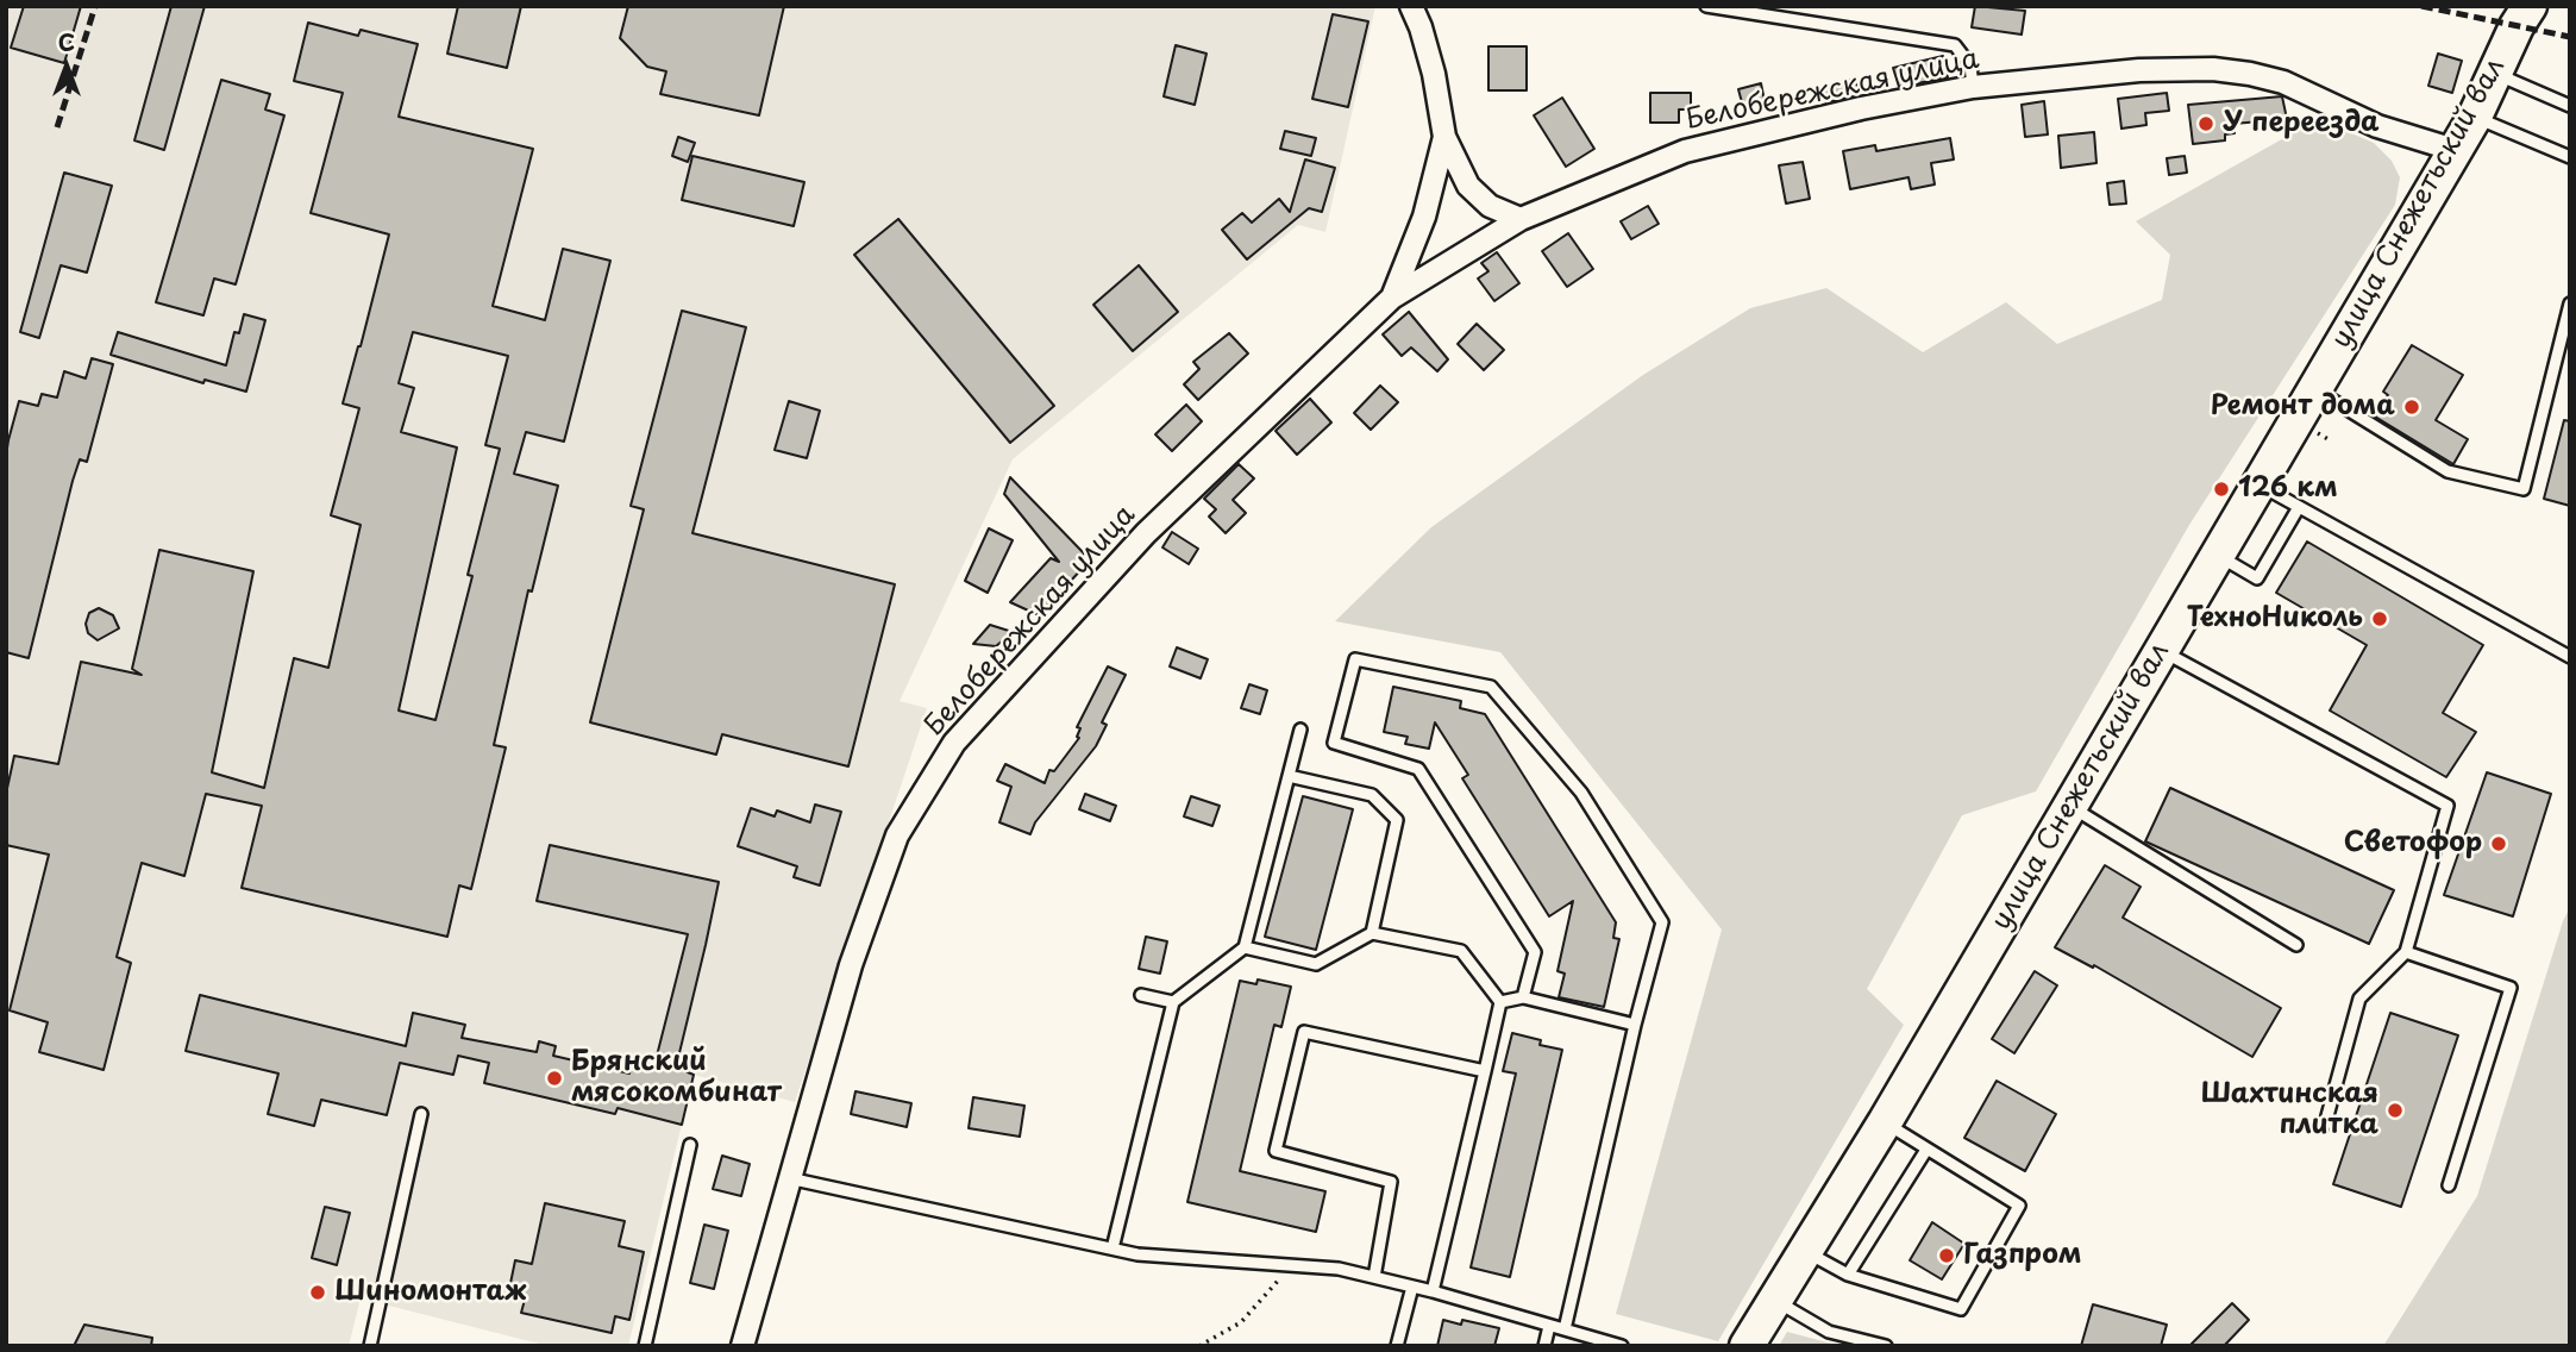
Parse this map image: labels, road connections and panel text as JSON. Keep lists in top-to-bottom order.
{
  "streets": {
    "main road": ["улица Снежетьский вал"],
    "street": ["Белобережская улица"]
  },
  "crossings": [
    ["Белобережская улица", "улица Снежетьский вал"]
  ],
  "places": [
    "У переезда",
    "Ремонт дома",
    "126 км",
    "ТехноНиколь",
    "Светофор",
    "Брянский мясокомбинат",
    "Шахтинская плитка",
    "Газпром",
    "Шиномонтаж"
  ],
  "north": "top"
}
